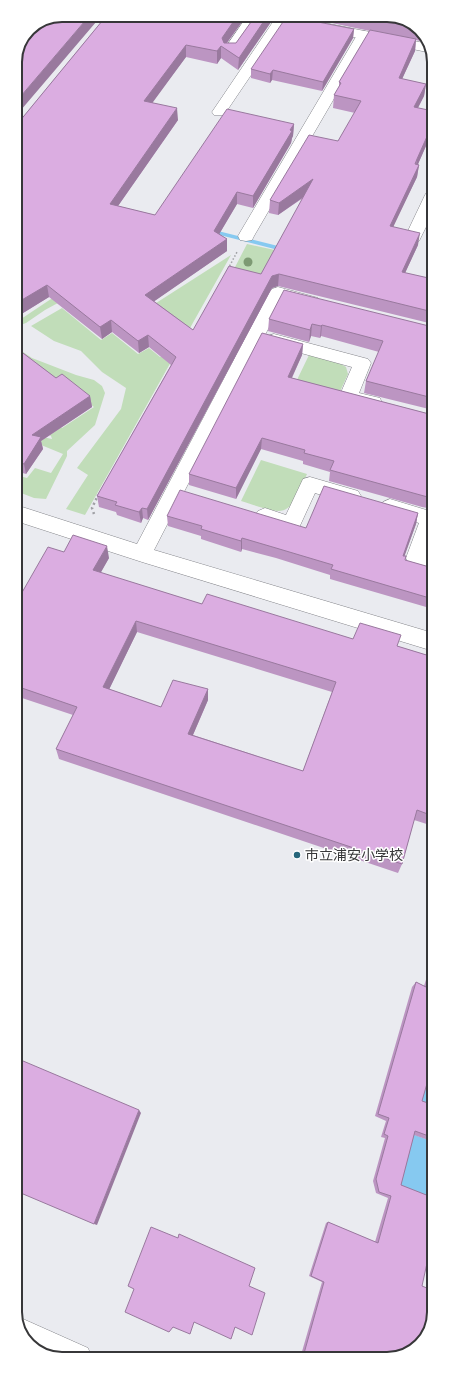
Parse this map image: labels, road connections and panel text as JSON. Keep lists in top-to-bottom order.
{
  "places": ["市立浦安小学校"]
}
